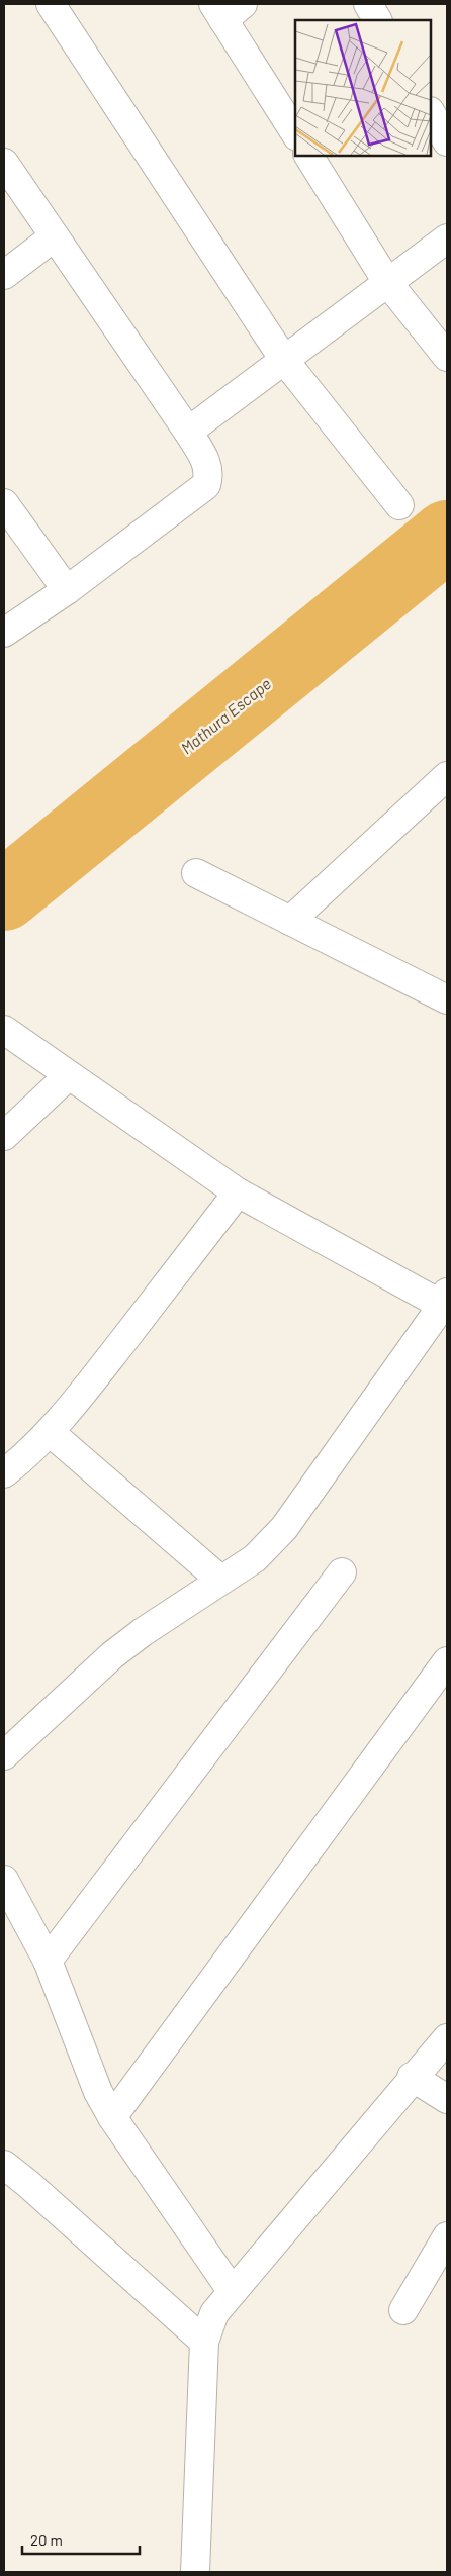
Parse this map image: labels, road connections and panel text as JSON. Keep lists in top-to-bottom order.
{
  "water": ["Mathura Escape"],
  "scale_bar": "20 m"
}
